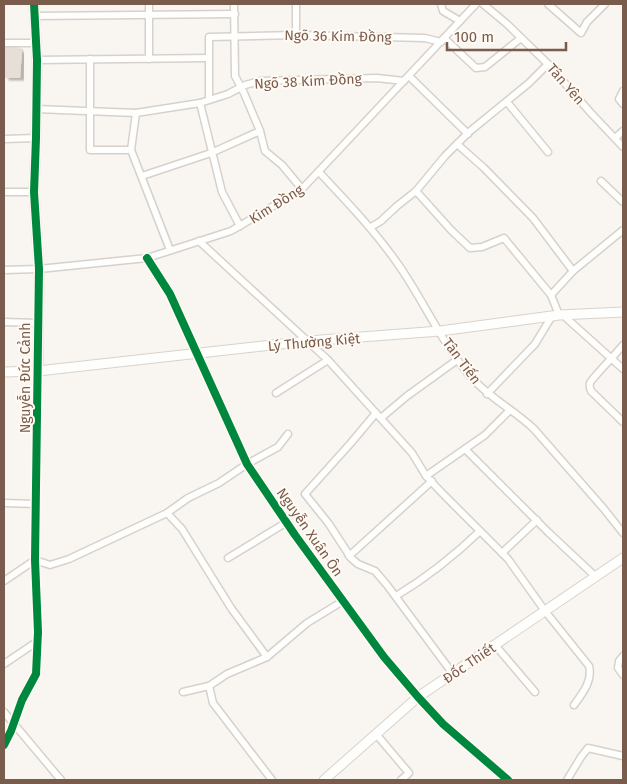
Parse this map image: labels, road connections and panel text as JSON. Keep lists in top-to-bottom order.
{
  "streets": {
    "street": [
      "Ngõ 36 Kim Đồng",
      "Ngõ 38 Kim Đồng",
      "Tân Yên",
      "Kim Đồng",
      "Lý Thường Kiệt",
      "Tân Tiến",
      "Nguyễn Đức Cảnh",
      "Nguyễn Xuân Ôn",
      "Đốc Thiết"
    ]
  },
  "crossings": [
    ["Ngõ 36 Kim Đồng", "Kim Đồng"],
    ["Ngõ 38 Kim Đồng", "Kim Đồng"],
    ["Ngõ 38 Kim Đồng", "Nguyễn Đức Cảnh"],
    ["Kim Đồng", "Tân Tiến"],
    ["Kim Đồng", "Nguyễn Đức Cảnh"],
    ["Kim Đồng", "Nguyễn Xuân Ôn"],
    ["Lý Thường Kiệt", "Tân Tiến"],
    ["Lý Thường Kiệt", "Nguyễn Đức Cảnh"],
    ["Lý Thường Kiệt", "Nguyễn Xuân Ôn"],
    ["Nguyễn Xuân Ôn", "Đốc Thiết"]
  ],
  "scale_bar": "100 m"
}
